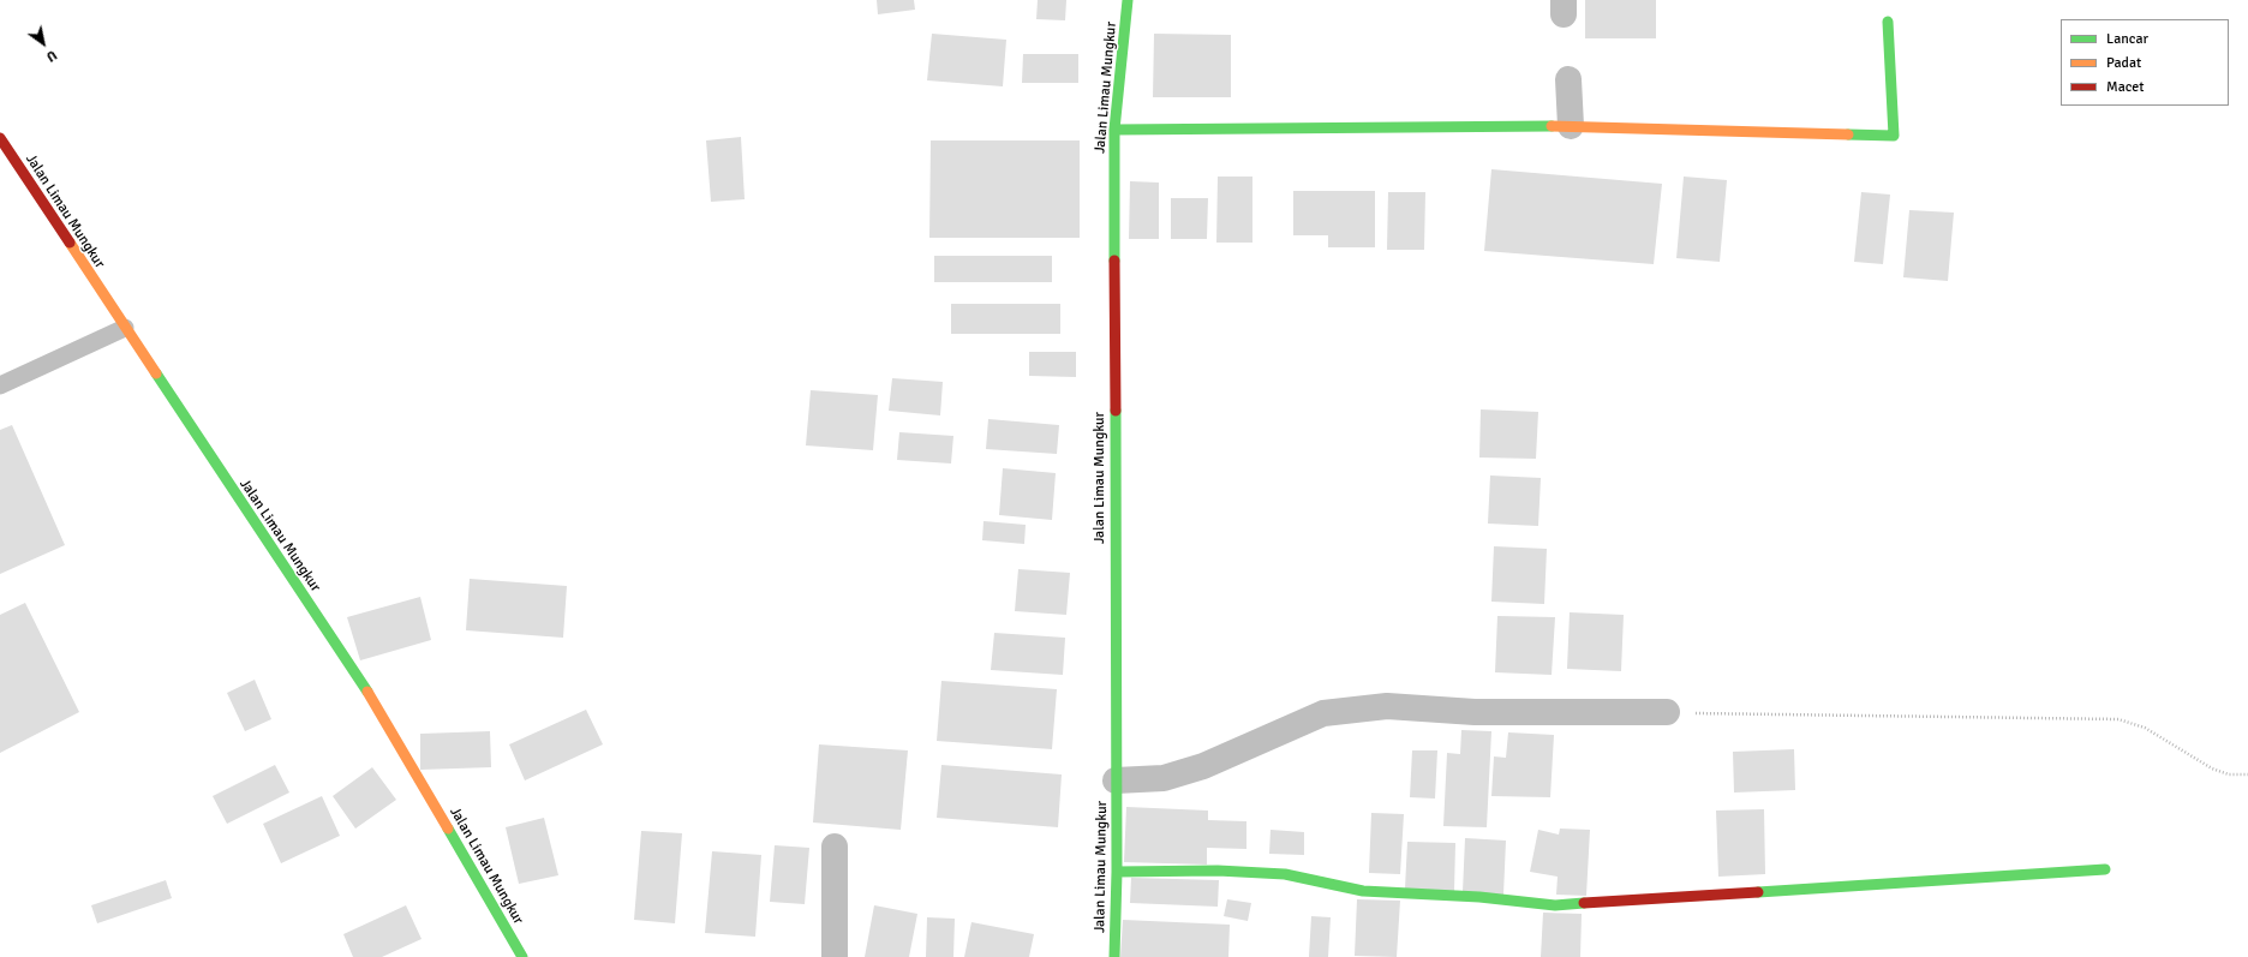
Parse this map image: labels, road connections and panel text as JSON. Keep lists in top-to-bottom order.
{
  "streets": {
    "street": ["Jalan Limau Mungkur"]
  },
  "legend": ["Lancar", "Padat", "Macet"],
  "north": "bottom right"
}
